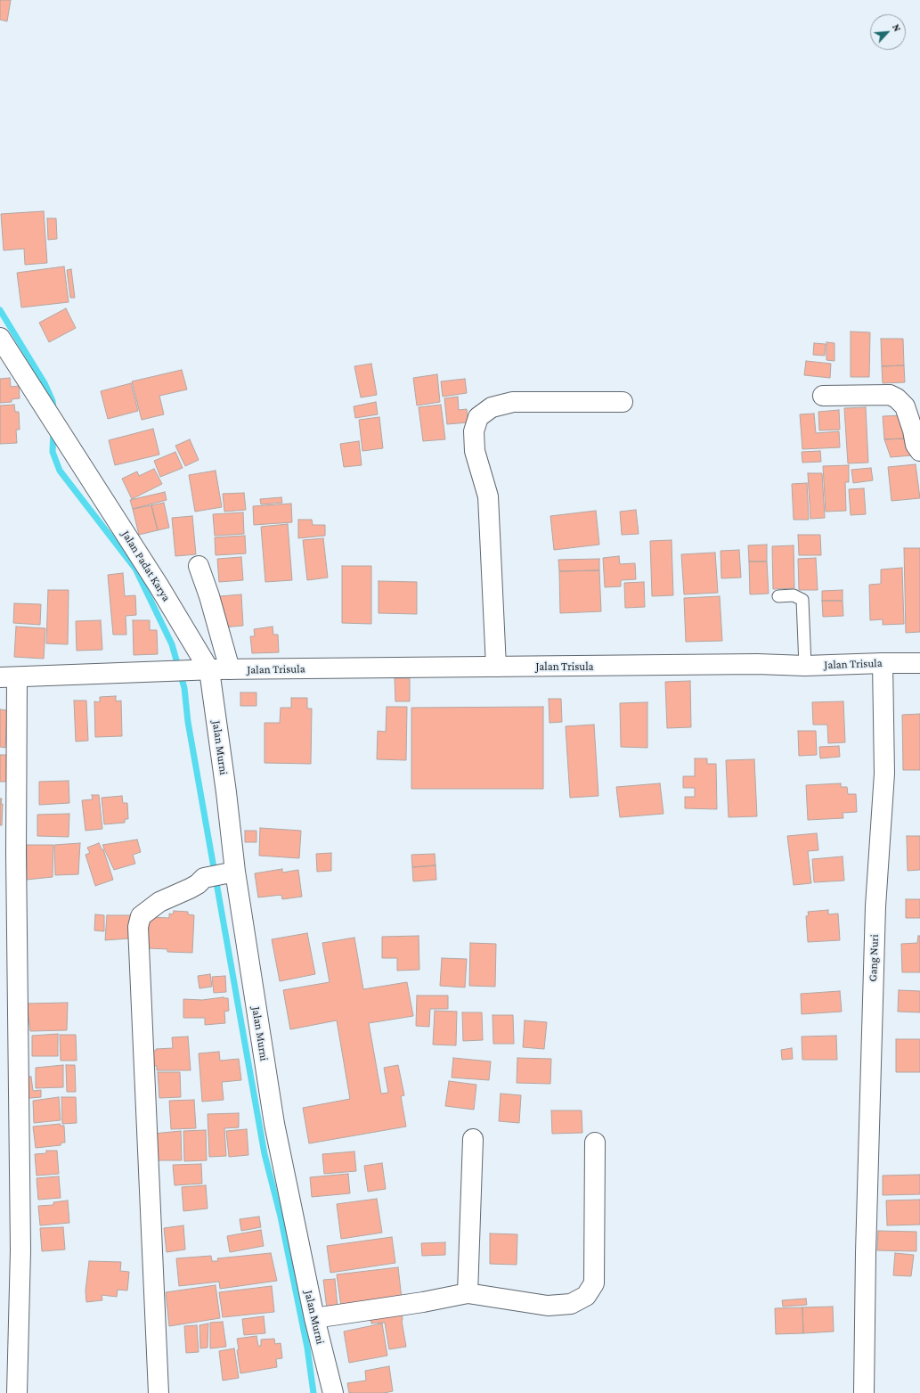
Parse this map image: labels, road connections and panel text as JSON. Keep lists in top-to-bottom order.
{
  "streets": {
    "street": [
      "Jalan Padat Karya",
      "Jalan Trisula",
      "Jalan Murni",
      "Gang Nuri"
    ]
  },
  "crossings": [
    ["Jalan Padat Karya", "Jalan Trisula"],
    ["Jalan Padat Karya", "Jalan Murni"],
    ["Jalan Trisula", "Jalan Murni"],
    ["Jalan Trisula", "Gang Nuri"]
  ],
  "north": "top right"
}
